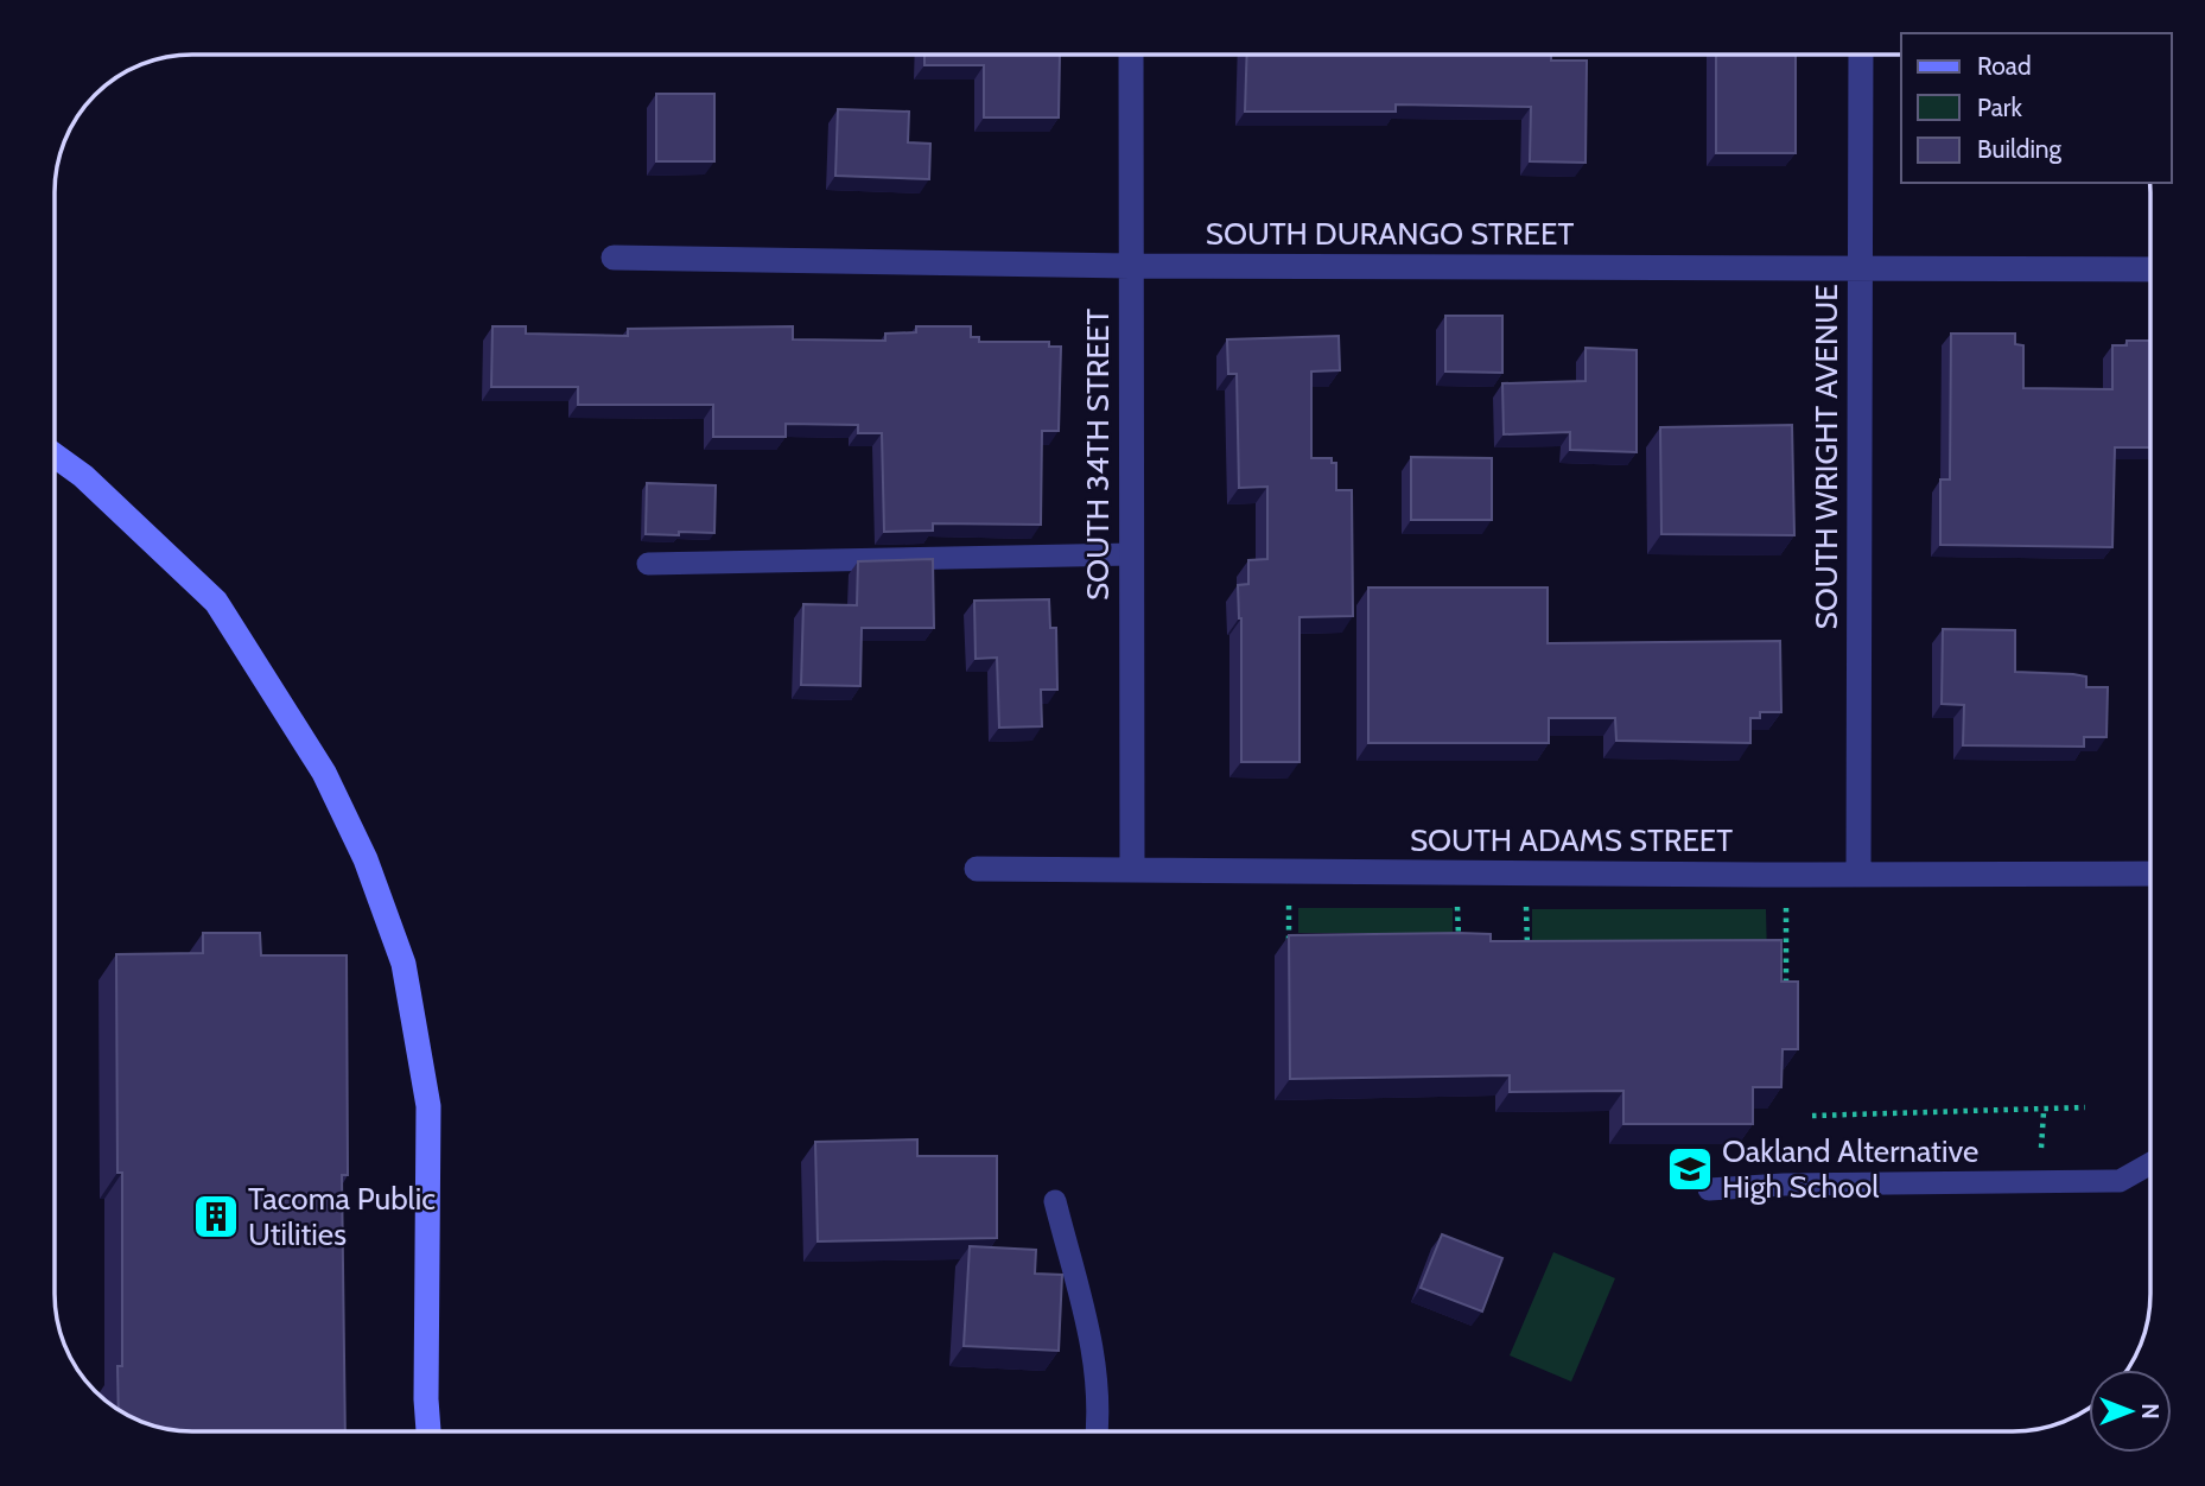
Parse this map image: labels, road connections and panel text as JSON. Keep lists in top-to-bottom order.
{
  "streets": {
    "street": [
      "SOUTH DURANGO STREET",
      "SOUTH 34TH STREET",
      "SOUTH WRIGHT AVENUE",
      "SOUTH ADAMS STREET"
    ]
  },
  "crossings": [
    ["SOUTH DURANGO STREET", "SOUTH 34TH STREET"],
    ["SOUTH DURANGO STREET", "SOUTH WRIGHT AVENUE"],
    ["SOUTH 34TH STREET", "SOUTH ADAMS STREET"],
    ["SOUTH WRIGHT AVENUE", "SOUTH ADAMS STREET"]
  ],
  "places": {
    "school or university": ["Oakland Alternative High School"],
    "building": ["Tacoma Public Utilities"]
  },
  "legend": ["Road", "Park", "Building"],
  "north": "right"
}
